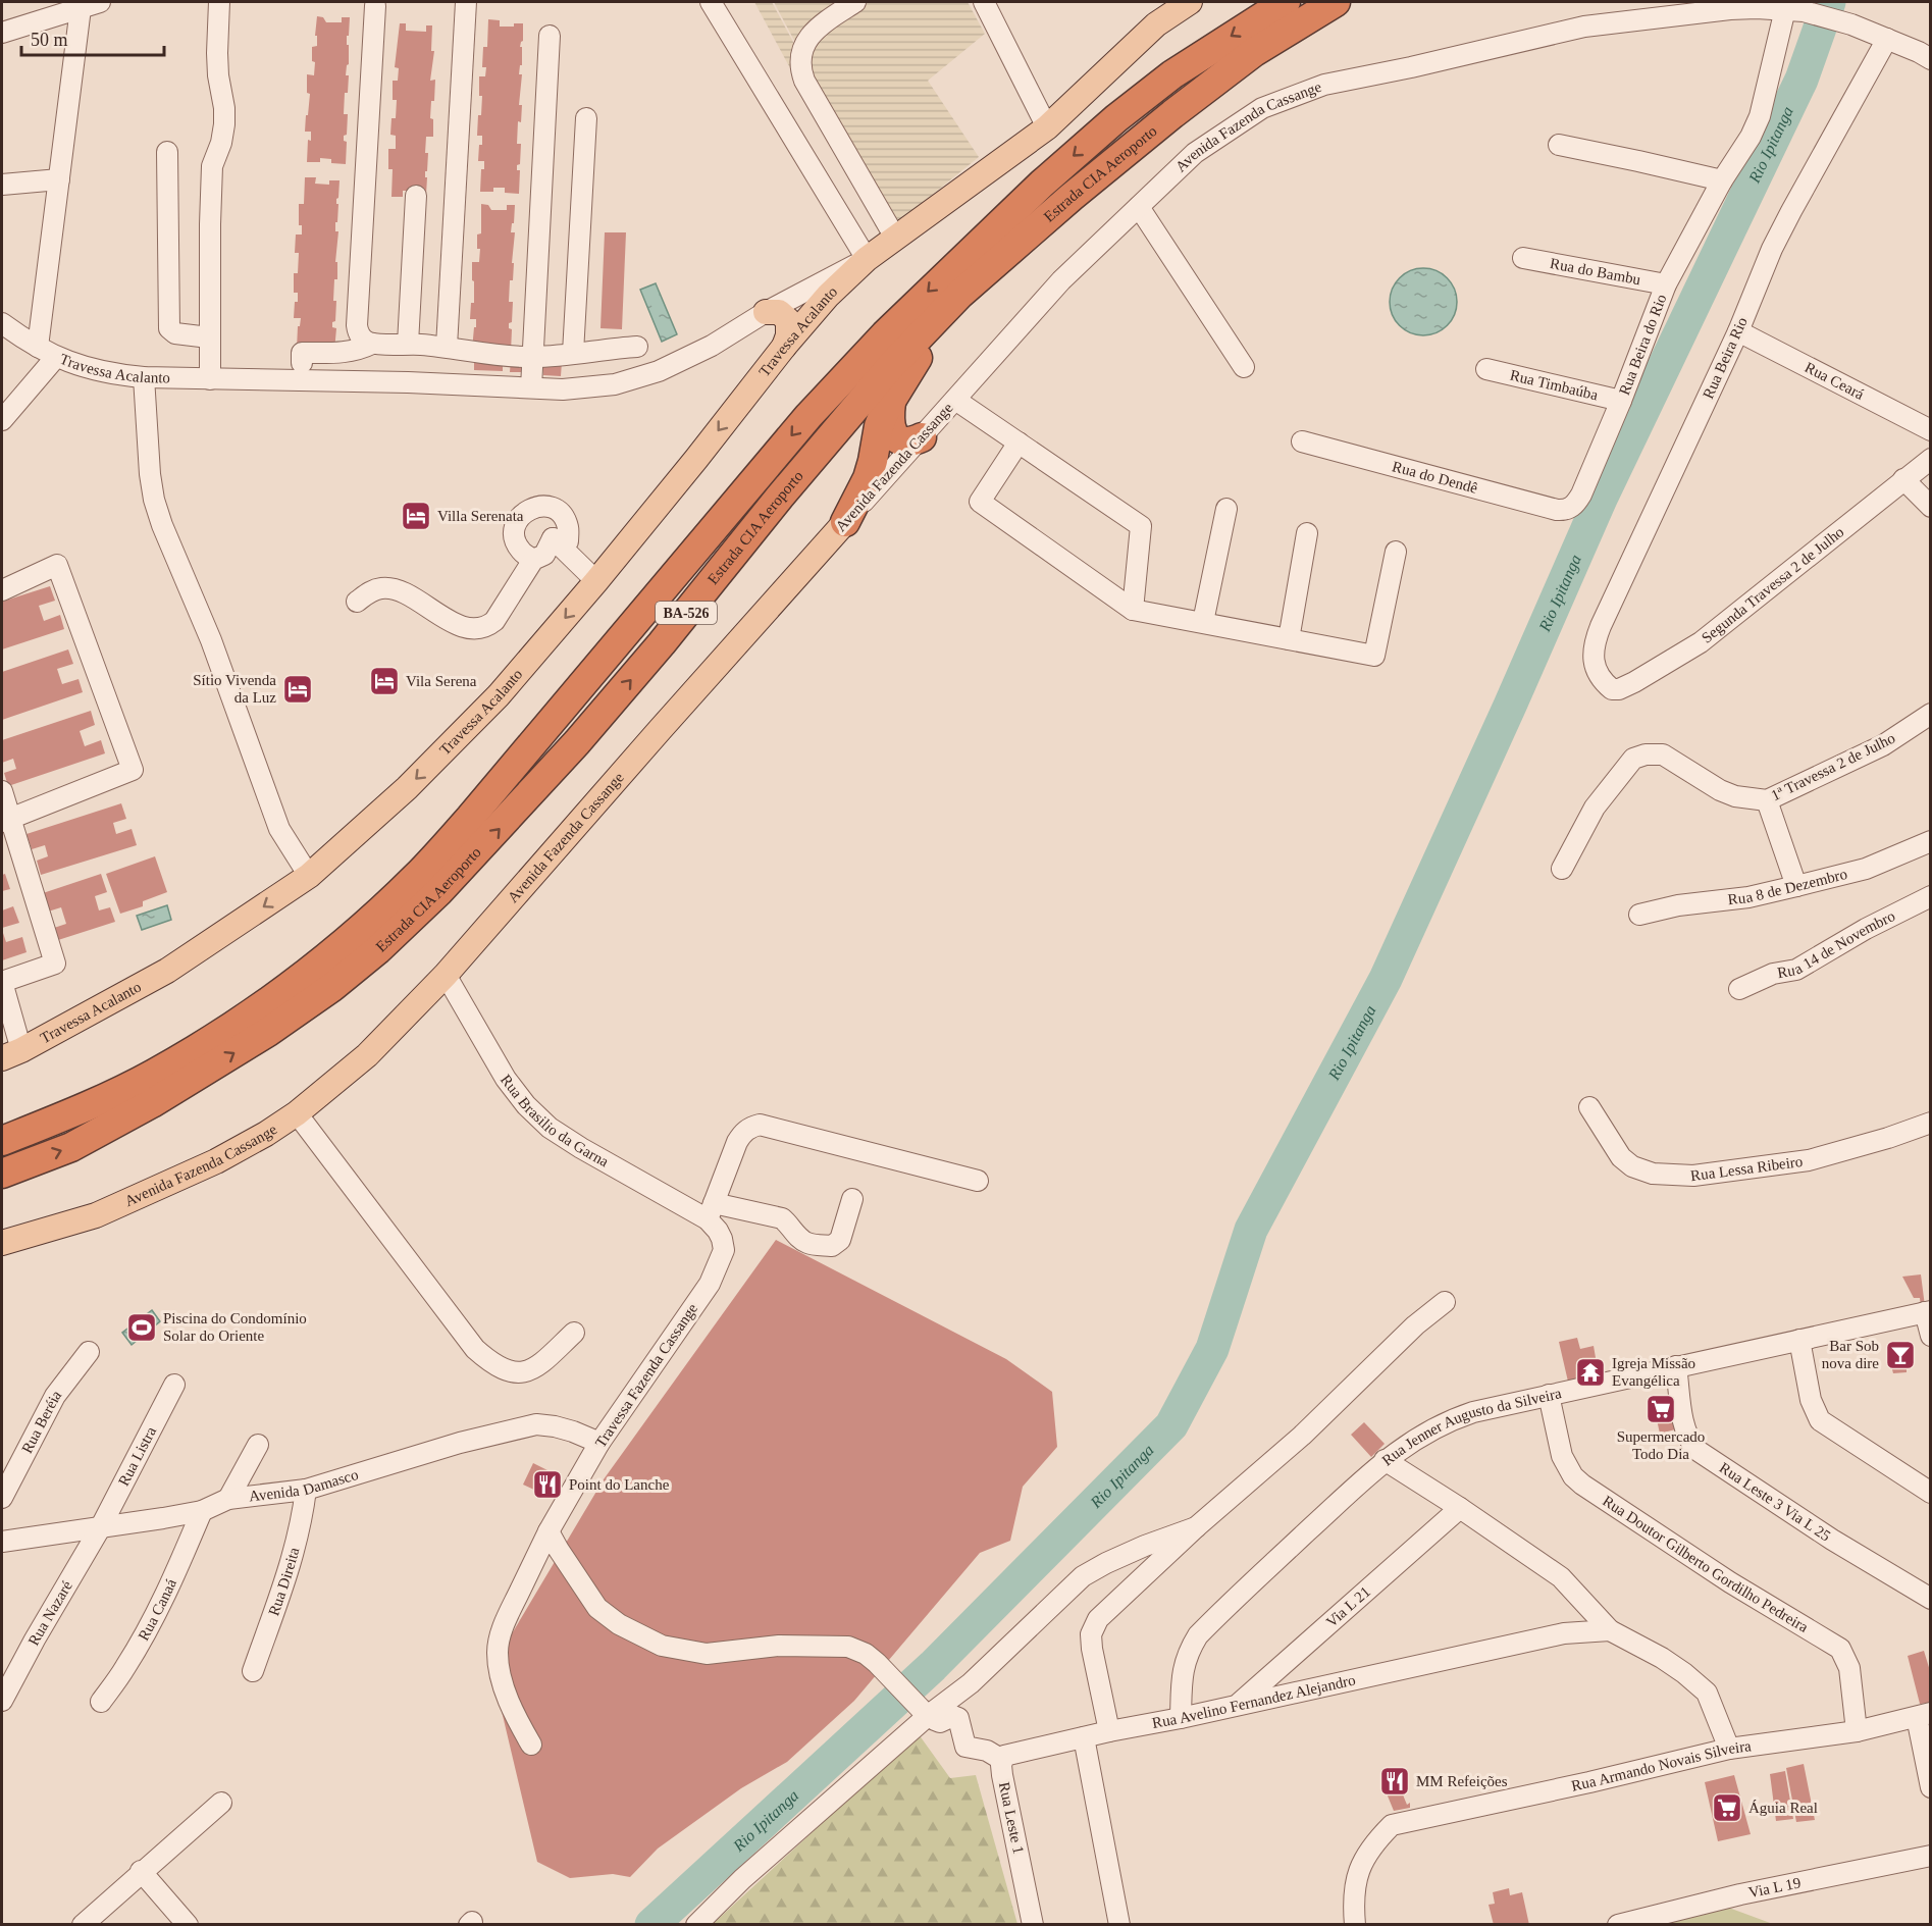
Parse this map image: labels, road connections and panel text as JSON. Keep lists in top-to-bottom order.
{
  "streets": {
    "highway": ["Estrada CIA Aeroporto", "BA-526"],
    "main road": ["Avenida Fazenda Cassange", "Travessa Acalanto"],
    "street": [
      "Rua do Bambu",
      "Rua Beira do Rio",
      "Rua Beira Rio",
      "Rua Ceará",
      "Rua Timbaúba",
      "Rua do Dendê",
      "Segunda Travessa 2 de Julho",
      "1ª Travessa 2 de Julho",
      "Rua 8 de Dezembro",
      "Rua 14 de Novembro",
      "Rua Brasilio da Garna",
      "Rua Lessa Ribeiro",
      "Travessa Fazenda Cassange",
      "Rua Beréia",
      "Rua Jenner Augusto da Silveira",
      "Rua Listra",
      "Avenida Damasco",
      "Rua Leste 3 Via L 25",
      "Rua Doutor Gilberto Gordilho Pedreira",
      "Rua Direita",
      "Via L 21",
      "Rua Canaá",
      "Rua Nazaré",
      "Rua Avelino Fernandez Alejandro",
      "Rua Armando Novais Silveira",
      "Rua Leste 1",
      "Via L 19"
    ]
  },
  "crossings": [
    ["Avenida Fazenda Cassange", "Rua Beira do Rio"],
    ["Avenida Fazenda Cassange", "Rua Beira Rio"],
    ["Avenida Fazenda Cassange", "Rua Brasilio da Garna"],
    ["Rua do Bambu", "Rua Beira do Rio"],
    ["Rua Beira do Rio", "Rua Timbaúba"],
    ["Rua Beira do Rio", "Rua do Dendê"],
    ["Rua Beira Rio", "Rua Ceará"],
    ["Rua Beira Rio", "Segunda Travessa 2 de Julho"],
    ["Rua Brasilio da Garna", "Travessa Fazenda Cassange"],
    ["Travessa Fazenda Cassange", "Avenida Damasco"],
    ["Rua Jenner Augusto da Silveira", "Rua Leste 3 Via L 25"],
    ["Rua Jenner Augusto da Silveira", "Rua Doutor Gilberto Gordilho Pedreira"],
    ["Rua Jenner Augusto da Silveira", "Rua Avelino Fernandez Alejandro"],
    ["Rua Listra", "Avenida Damasco"],
    ["Rua Listra", "Rua Nazaré"],
    ["Avenida Damasco", "Rua Direita"],
    ["Avenida Damasco", "Rua Canaá"],
    ["Avenida Damasco", "Rua Nazaré"],
    ["Rua Doutor Gilberto Gordilho Pedreira", "Rua Armando Novais Silveira"],
    ["Via L 21", "Rua Avelino Fernandez Alejandro"],
    ["Rua Avelino Fernandez Alejandro", "Rua Leste 1"]
  ],
  "one_way": ["Travessa Acalanto"],
  "water": ["Rio Ipitanga"],
  "places": {
    "hotel": ["Villa Serenata", "Vila Serena", "Sítio Vivenda da Luz"],
    "sports": ["Piscina do Condomínio Solar do Oriente"],
    "bar": ["Bar Sob nova dire"],
    "temple": ["Igreja Missão Evangélica"],
    "supermarket": ["Supermercado Todo Dia", "Águia Real"],
    "restaurant": ["Point do Lanche", "MM Refeições"]
  },
  "scale_bar": "50 m"
}
